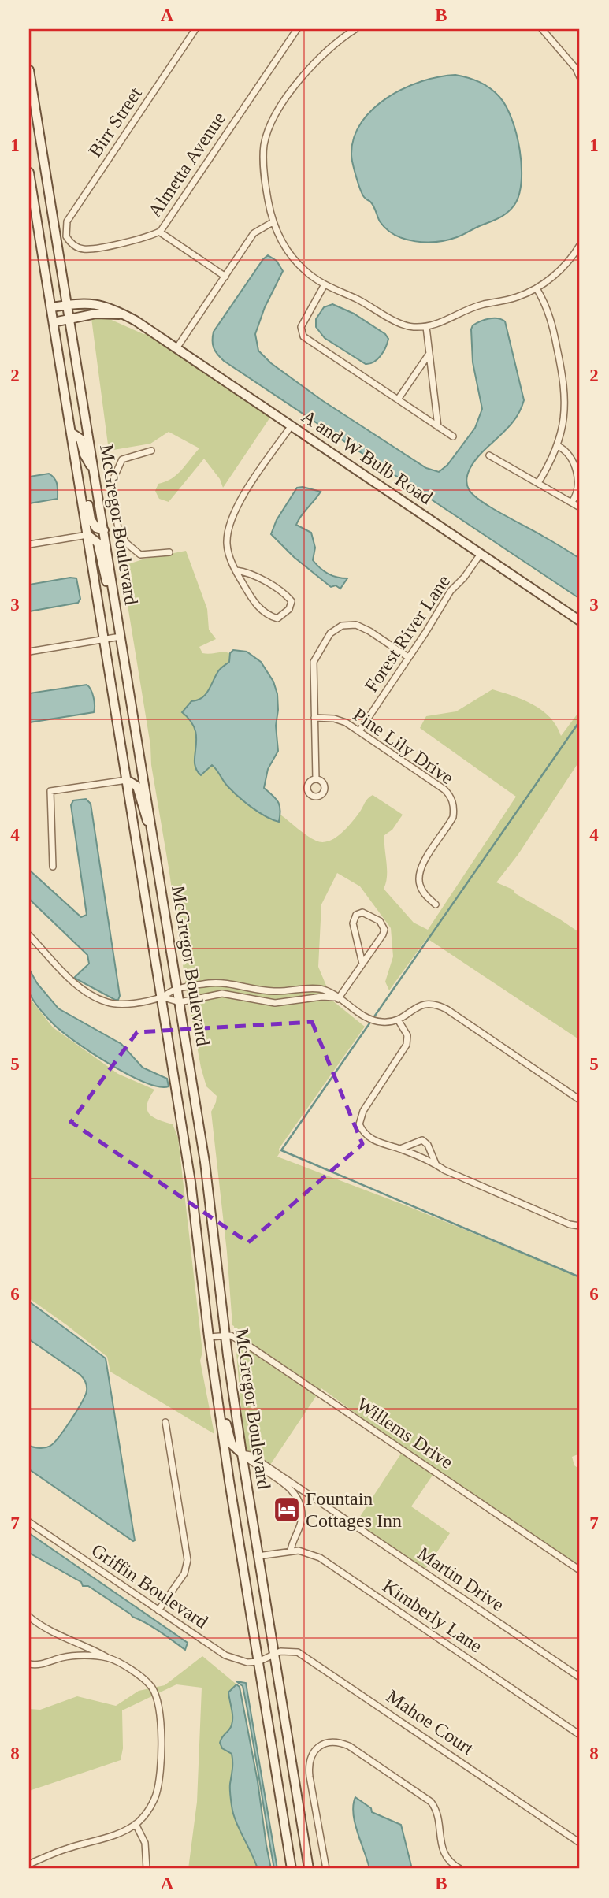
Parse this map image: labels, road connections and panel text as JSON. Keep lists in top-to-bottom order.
{
  "streets": {
    "main road": ["A and W Bulb Road", "McGregor Boulevard"],
    "street": [
      "Birr Street",
      "Almetta Avenue",
      "Forest River Lane",
      "Pine Lily Drive",
      "Willems Drive",
      "Martin Drive",
      "Griffin Boulevard",
      "Kimberly Lane",
      "Mahoe Court"
    ]
  },
  "crossings": [
    ["Birr Street", "Almetta Avenue"],
    ["A and W Bulb Road", "McGregor Boulevard"],
    ["A and W Bulb Road", "Forest River Lane"],
    ["McGregor Boulevard", "Willems Drive"],
    ["McGregor Boulevard", "Martin Drive"],
    ["McGregor Boulevard", "Griffin Boulevard"],
    ["McGregor Boulevard", "Kimberly Lane"],
    ["McGregor Boulevard", "Mahoe Court"],
    ["Forest River Lane", "Pine Lily Drive"],
    ["Griffin Boulevard", "Mahoe Court"]
  ],
  "places": {
    "hotel": ["Fountain Cottages Inn"]
  },
  "grid": {
    "columns": ["A", "B"],
    "rows": [
      "1",
      "2",
      "3",
      "4",
      "5",
      "6",
      "7",
      "8"
    ]
  }
}
